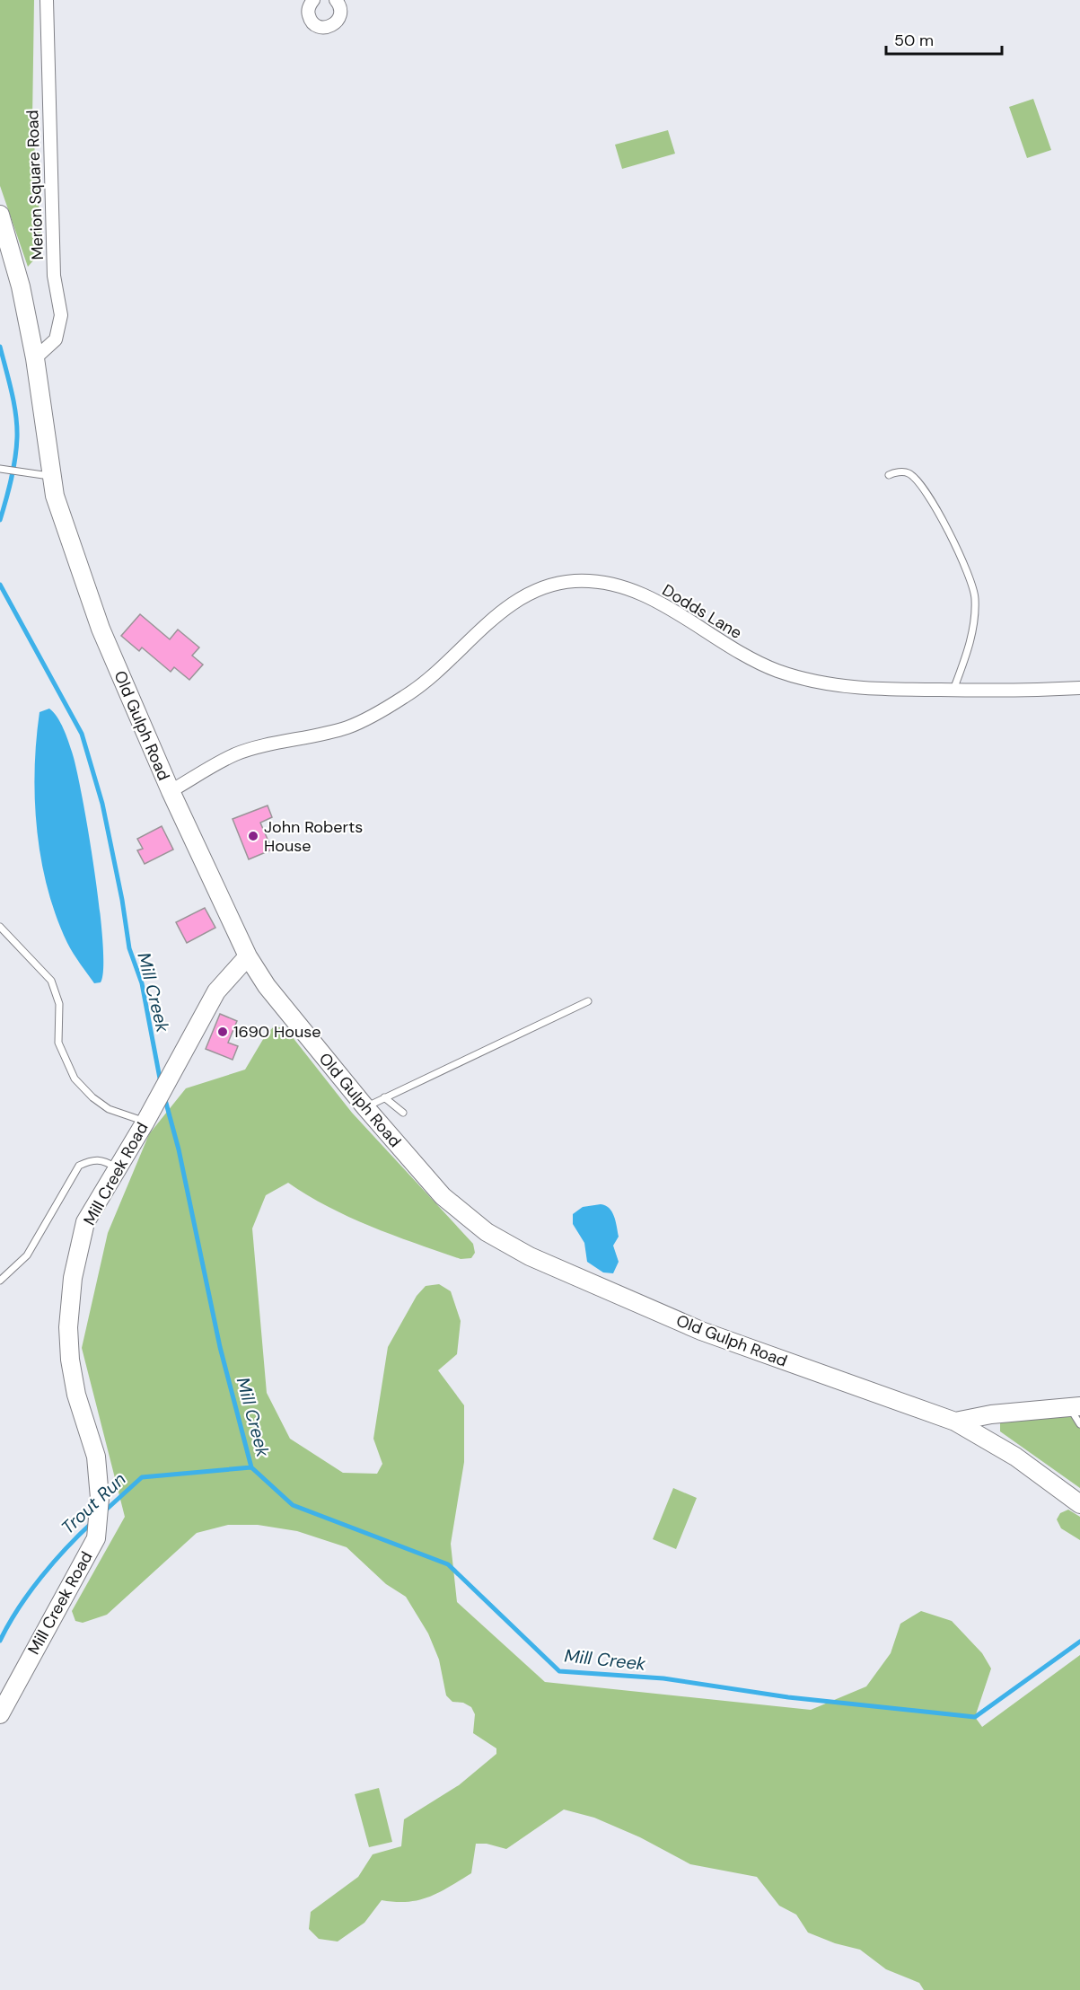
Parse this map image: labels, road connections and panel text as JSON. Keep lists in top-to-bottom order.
{
  "streets": {
    "street": [
      "Merion Square Road",
      "Dodds Lane",
      "Old Gulph Road",
      "Mill Creek Road"
    ]
  },
  "crossings": [
    ["Merion Square Road", "Old Gulph Road"],
    ["Dodds Lane", "Old Gulph Road"],
    ["Old Gulph Road", "Mill Creek Road"]
  ],
  "water": ["Mill Creek", "Trout Run"],
  "places": ["John Roberts House", "1690 House"],
  "scale_bar": "50 m"
}
